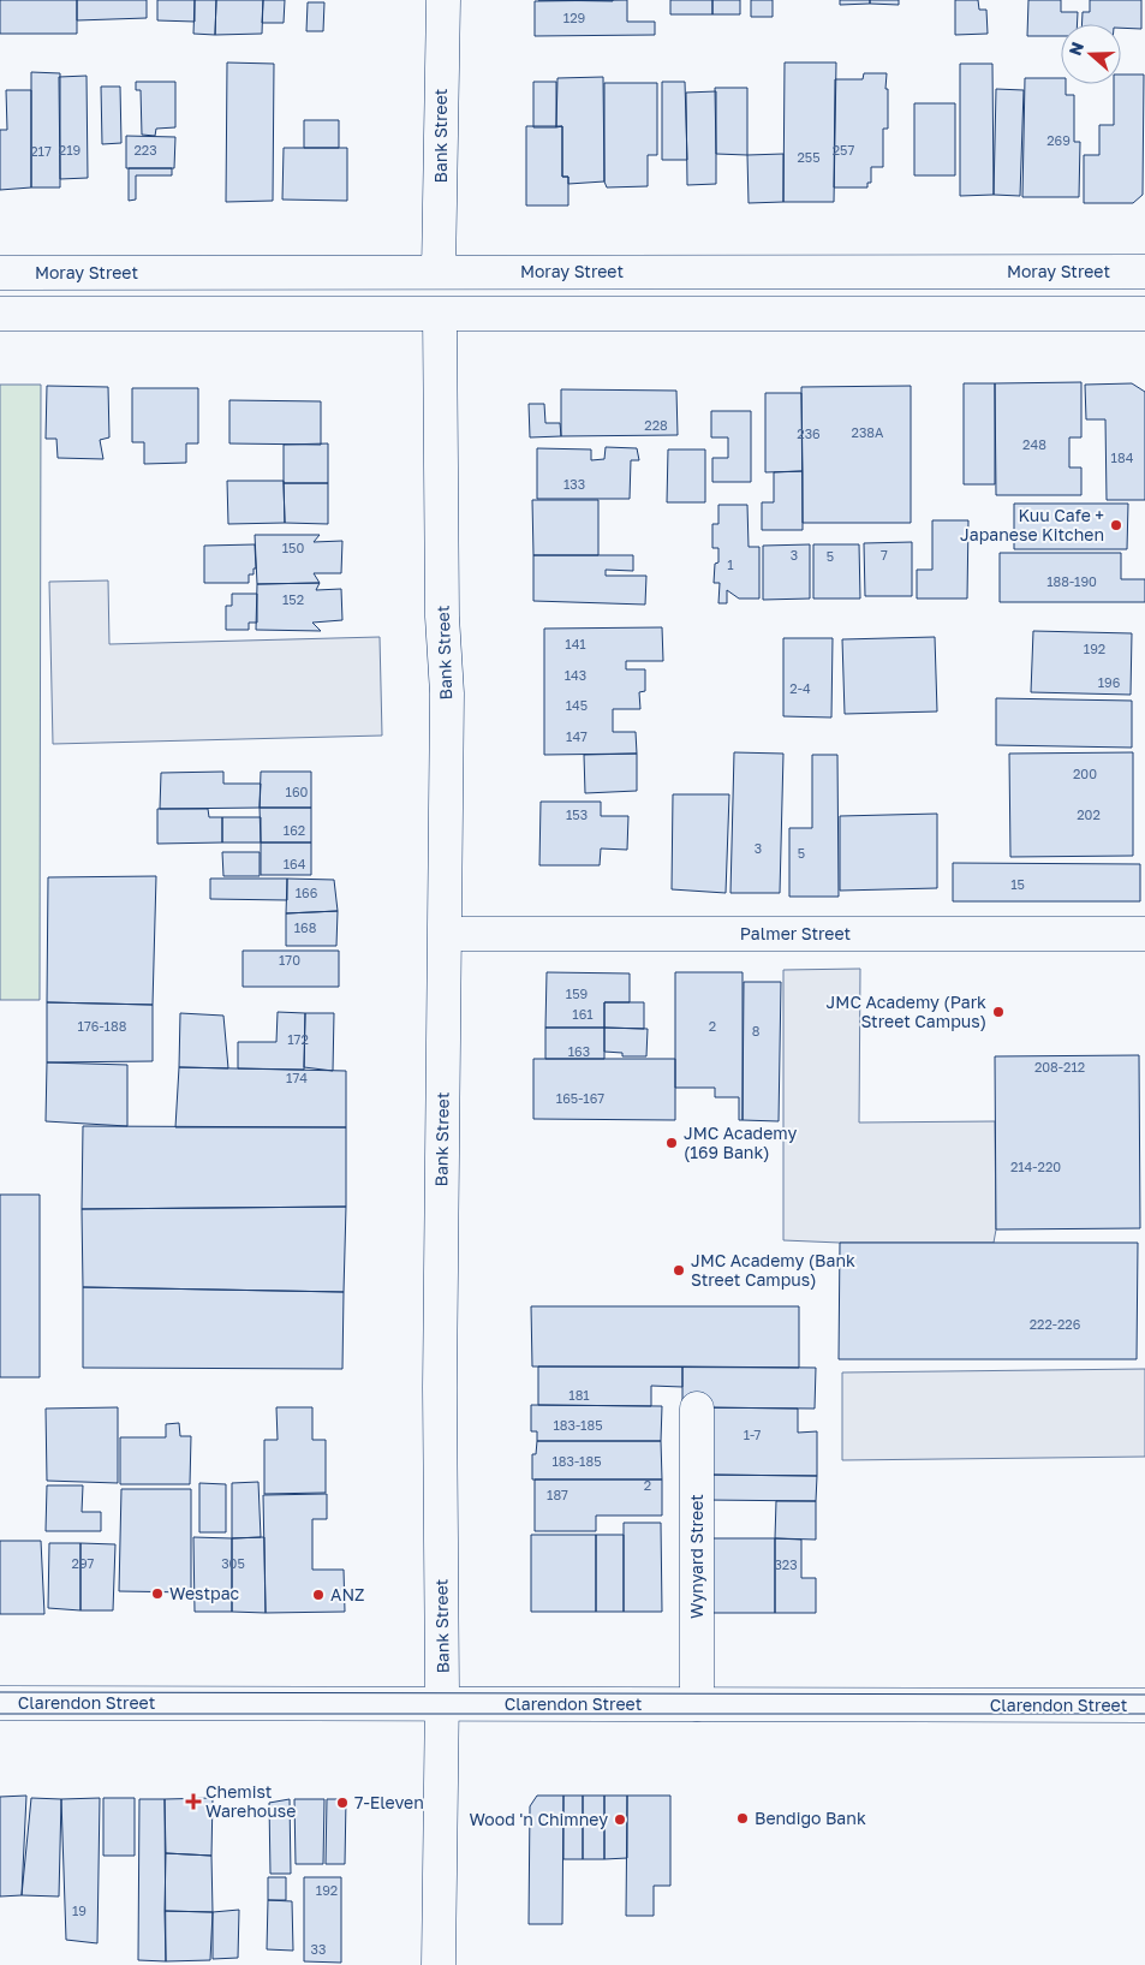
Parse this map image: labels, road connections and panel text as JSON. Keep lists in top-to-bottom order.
{
  "streets": {
    "street": [
      "Bank Street",
      "Moray Street",
      "Palmer Street",
      "Wynyard Street",
      "Clarendon Street"
    ]
  },
  "crossings": [
    ["Bank Street", "Moray Street"],
    ["Bank Street", "Palmer Street"],
    ["Bank Street", "Clarendon Street"],
    ["Wynyard Street", "Clarendon Street"]
  ],
  "places": {
    "other": [
      "Kuu Cafe + Japanese Kitchen",
      "JMC Academy (Park Street Campus)",
      "JMC Academy (169 Bank)",
      "JMC Academy (Bank Street Campus)",
      "Westpac",
      "ANZ",
      "7-Eleven",
      "Bendigo Bank",
      "Wood 'n Chimney"
    ],
    "health": ["Chemist Warehouse"]
  },
  "house_numbers": [
    "129",
    "269",
    "219",
    "223",
    "257",
    "217",
    "255",
    "228",
    "238A",
    "236",
    "248",
    "184",
    "133",
    "150",
    "3",
    "7",
    "5",
    "1",
    "188-190",
    "152",
    "141",
    "192",
    "143",
    "196",
    "2-4",
    "145",
    "147",
    "200",
    "160",
    "153",
    "202",
    "162",
    "3",
    "5",
    "164",
    "15",
    "166",
    "168",
    "170",
    "159",
    "161",
    "176-188",
    "2",
    "8",
    "172",
    "163",
    "208-212",
    "174",
    "165-167",
    "214-220",
    "222-226",
    "181",
    "183-185",
    "1-7",
    "183-185",
    "2",
    "187",
    "297",
    "305",
    "323",
    "192",
    "19",
    "33"
  ],
  "north": "left"
}
